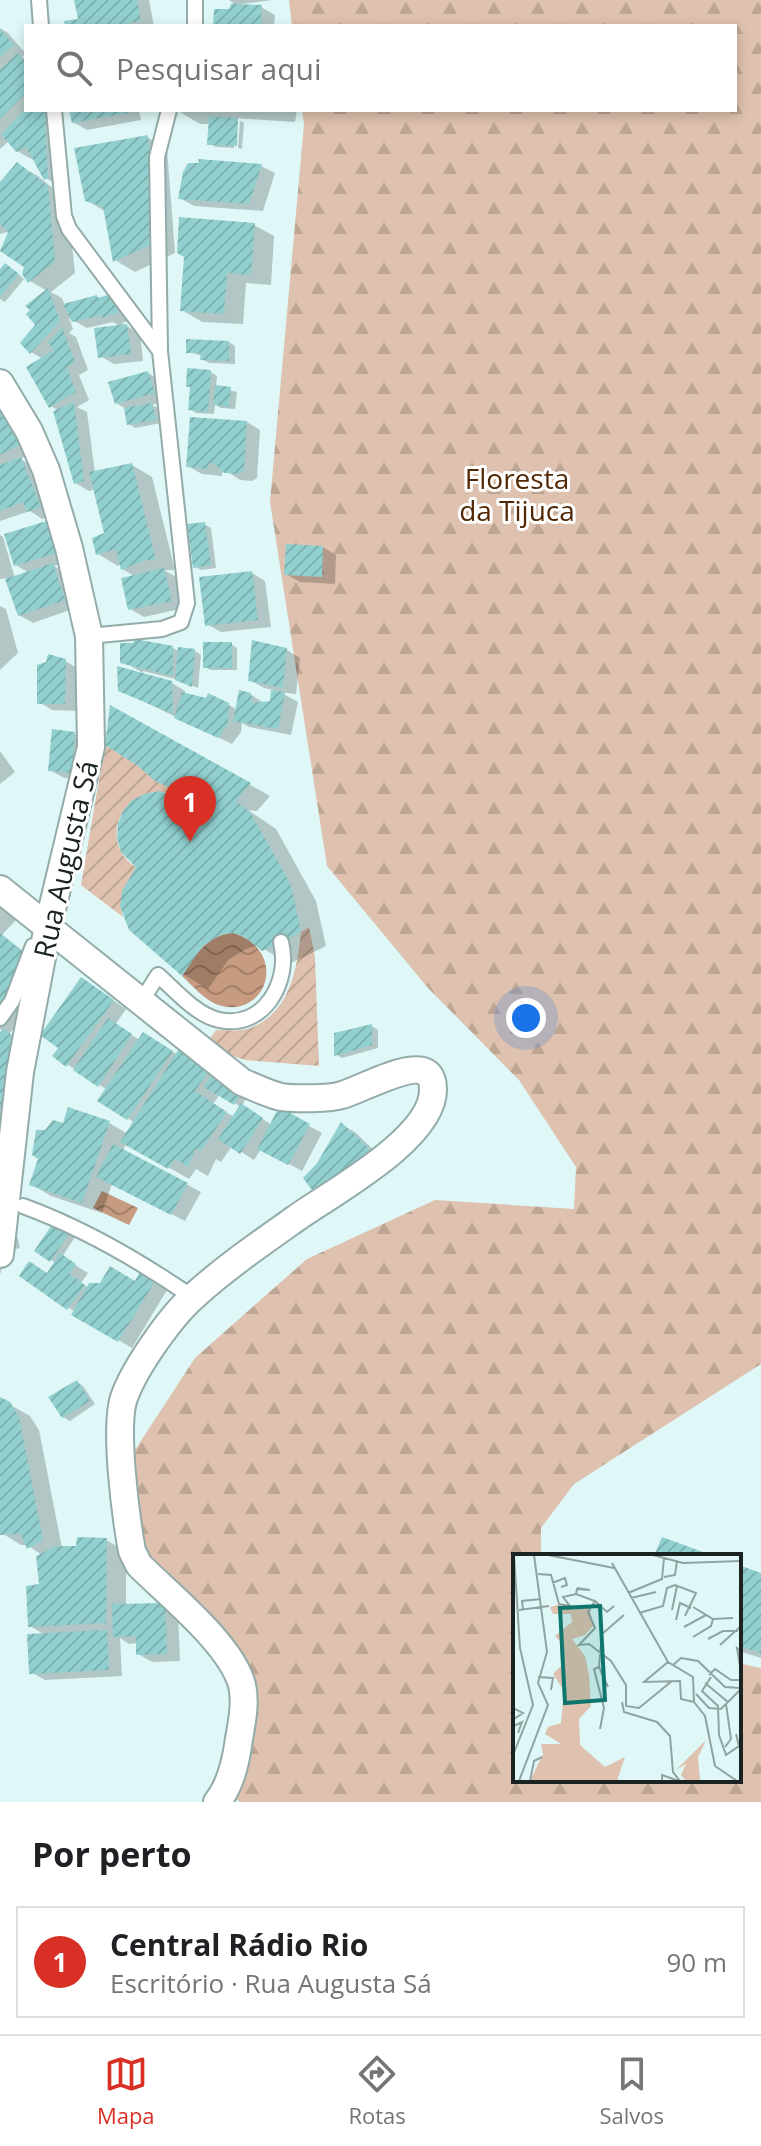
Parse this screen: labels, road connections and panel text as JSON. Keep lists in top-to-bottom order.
{
  "streets": {
    "street": ["Rua Augusta Sá"]
  },
  "parks": ["Floresta da Tijuca"],
  "page": {
    "search": "Pesquisar aqui",
    "pins": "1",
    "heading": "Por perto",
    "list": [
      {
        "mark": "1",
        "name": "Central Rádio Rio",
        "note": "Escritório · Rua Augusta Sá",
        "value": "90 m"
      }
    ],
    "nav": ["Mapa", "Rotas", "Salvos"]
  }
}
